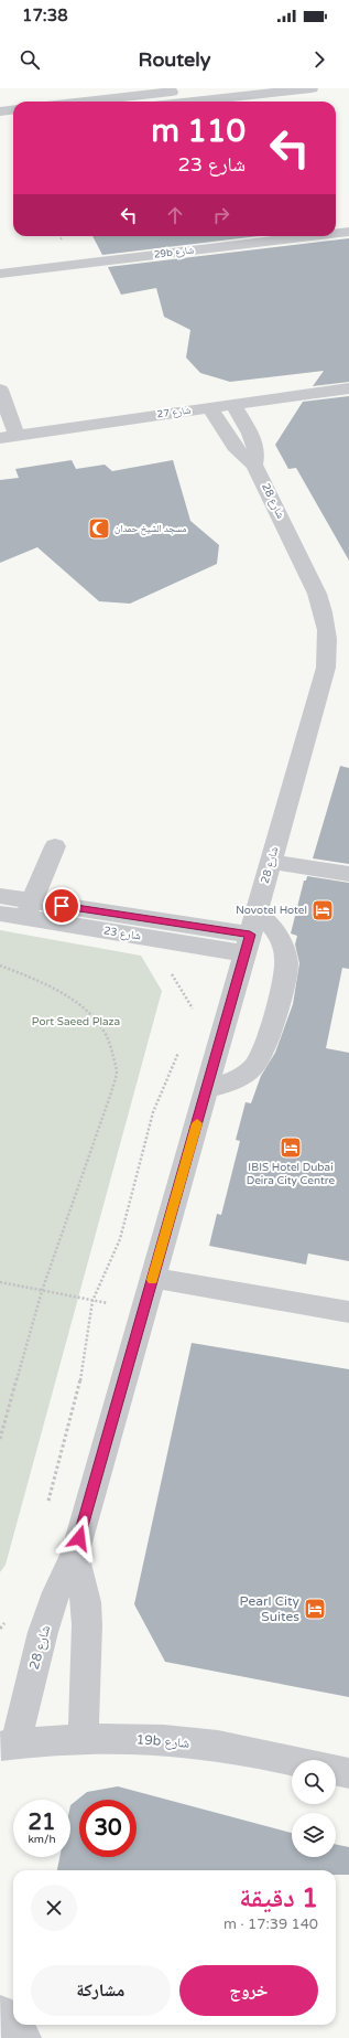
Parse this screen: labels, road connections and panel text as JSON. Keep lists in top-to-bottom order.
{
  "streets": {
    "street": [
      "29b شارع",
      "شارع 27",
      "شارع 28",
      "شارع 23",
      "19b شارع"
    ]
  },
  "crossings": [
    ["شارع 27", "شارع 28"],
    ["شارع 28", "شارع 23"],
    ["شارع 28", "19b شارع"]
  ],
  "parks": ["Port Saeed Plaza"],
  "places": {
    "mosque": ["مسجد الشيخ حمدان"],
    "hotel": ["Novotel Hotel", "IBIS Hotel Dubai Deira City Centre", "Pearl City Suites"]
  },
  "page": {
    "status": "17:38",
    "header": "Routely",
    "turn": ["110 m", "شارع 23"],
    "speed": "21 km/h",
    "limit": "30",
    "heading": ["1 دقيقة", "140 m · 17:39"],
    "buttons": ["خروج", "مشاركة"]
  }
}
